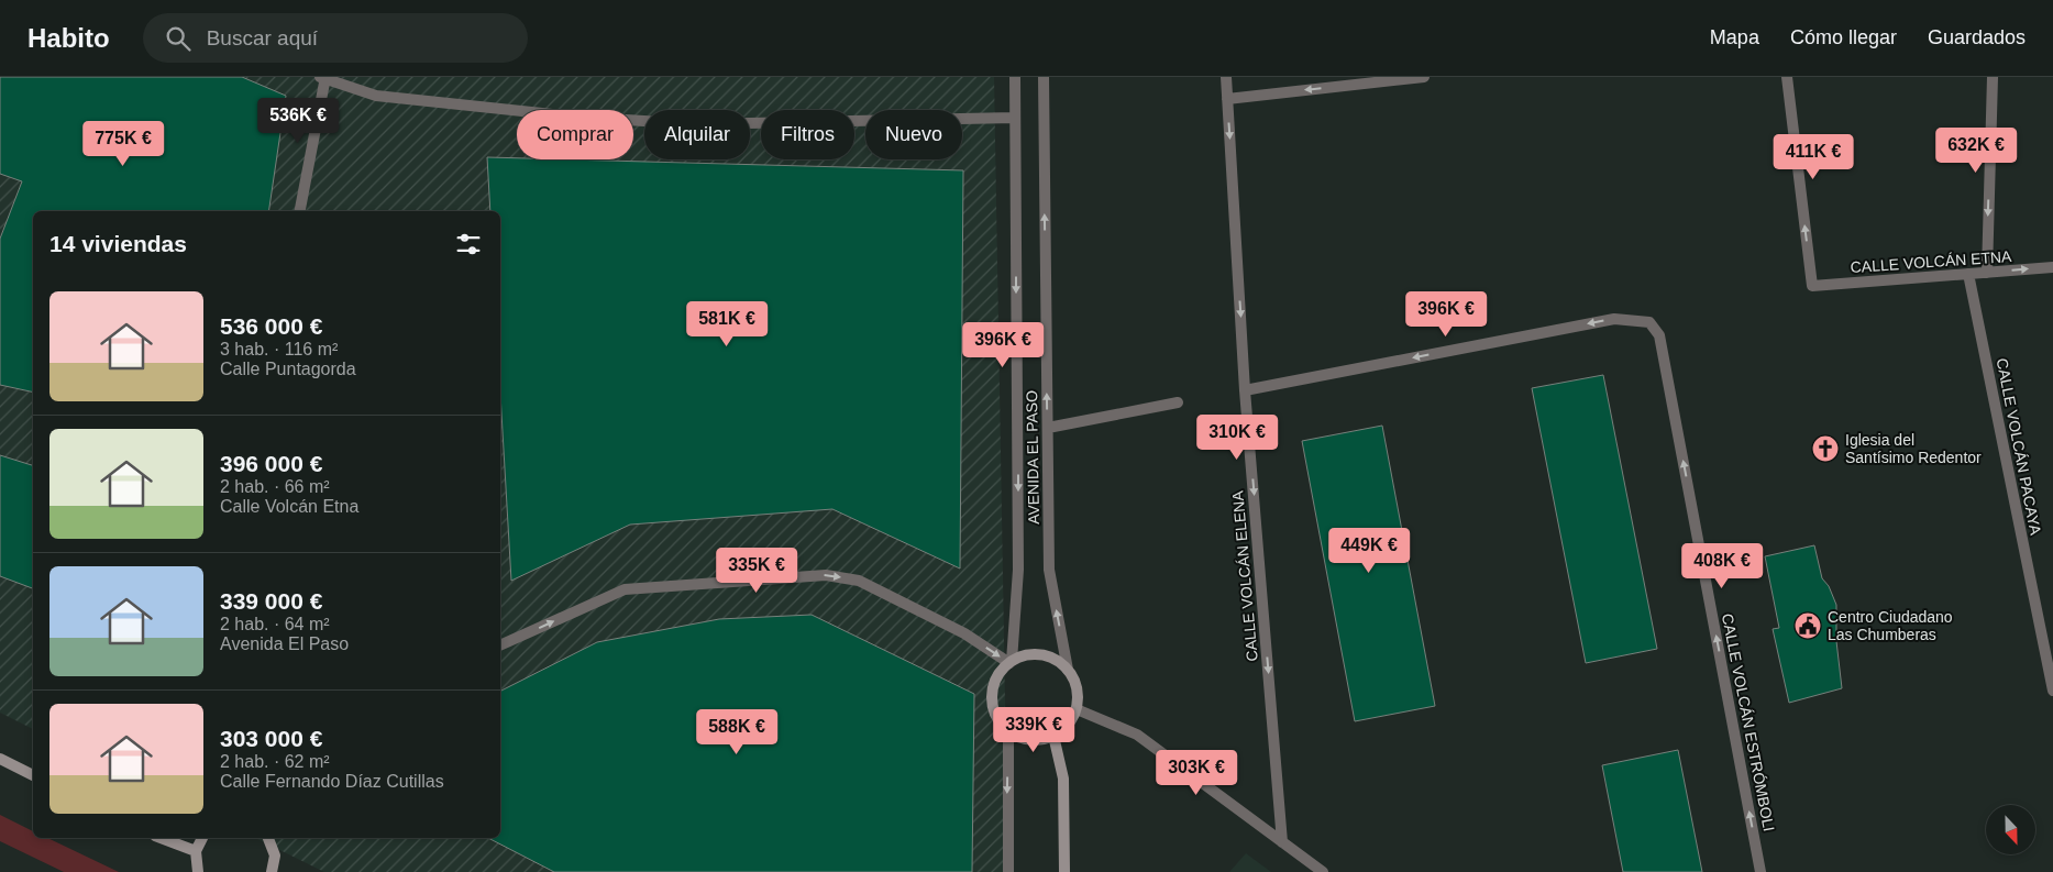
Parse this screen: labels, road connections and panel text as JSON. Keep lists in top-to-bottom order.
{
  "streets": {
    "street": [
      "CALLE VOLCÁN ETNA",
      "CALLE VOLCÁN PACAYA",
      "AVENIDA EL PASO",
      "CALLE VOLCÁN ELENA",
      "CALLE VOLCÁN ESTRÓMBOLI"
    ]
  },
  "crossings": [
    ["CALLE VOLCÁN ETNA", "CALLE VOLCÁN PACAYA"],
    ["CALLE VOLCÁN ELENA", "CALLE VOLCÁN ESTRÓMBOLI"]
  ],
  "one_way": ["CALLE VOLCÁN ELENA"],
  "places": {
    "church": ["Iglesia del Santísimo Redentor"],
    "public building": ["Centro Ciudadano Las Chumberas"]
  },
  "north": "bottom",
  "page": {
    "header": "Habito",
    "search": "Buscar aquí",
    "nav": ["Mapa", "Cómo llegar", "Guardados"],
    "price": [
      "536K €",
      "775K €",
      "632K €",
      "411K €",
      "396K €",
      "581K €",
      "396K €",
      "310K €",
      "449K €",
      "408K €",
      "335K €",
      "339K €",
      "588K €",
      "303K €"
    ],
    "chip": [
      "Comprar",
      "Alquilar",
      "Filtros",
      "Nuevo"
    ],
    "heading": "14 viviendas",
    "list": [
      {
        "name": "536 000 €",
        "note": "3 hab. · 116 m² · Calle Puntagorda"
      },
      {
        "name": "396 000 €",
        "note": "2 hab. · 66 m² · Calle Volcán Etna"
      },
      {
        "name": "339 000 €",
        "note": "2 hab. · 64 m² · Avenida El Paso"
      },
      {
        "name": "303 000 €",
        "note": "2 hab. · 62 m² · Calle Fernando Díaz Cutillas"
      }
    ]
  }
}
